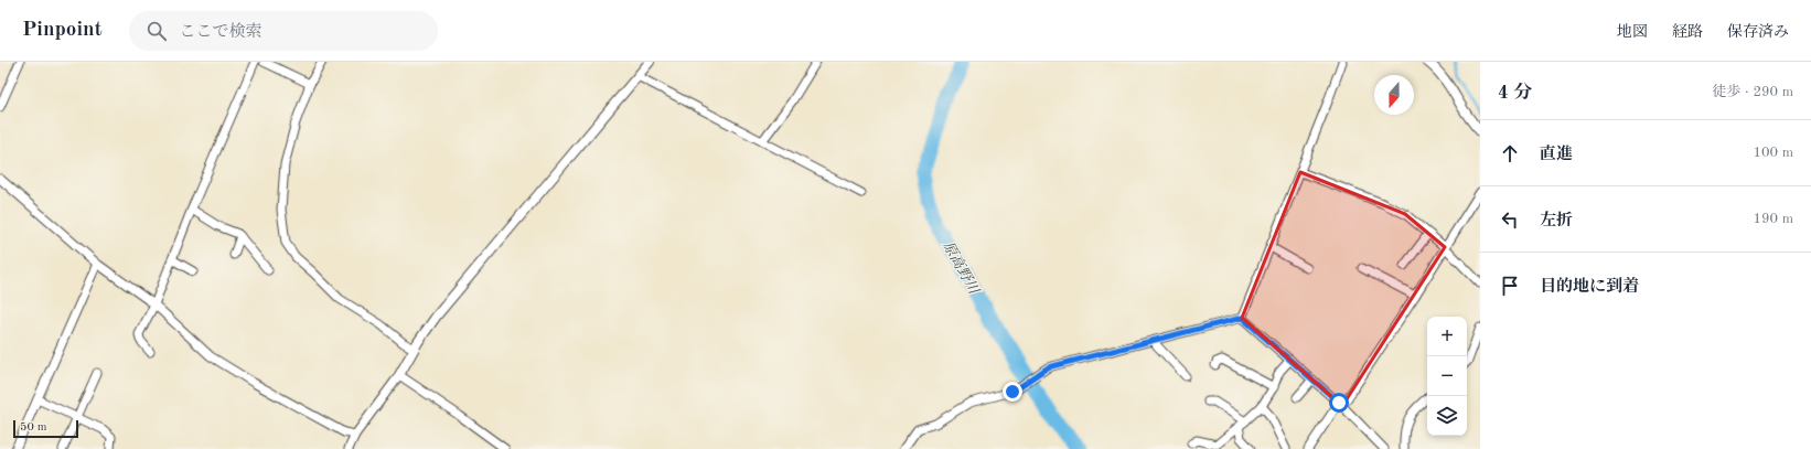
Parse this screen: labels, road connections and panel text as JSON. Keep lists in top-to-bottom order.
{
  "water": ["原高野川"],
  "scale_bar": "50 m",
  "north": "bottom",
  "page": {
    "header": "Pinpoint",
    "search": "ここで検索",
    "nav": ["地図", "経路", "保存済み"],
    "heading": ["4 分", "徒歩 · 290 m"],
    "list": [
      ["直進", "100 m"],
      ["左折", "190 m"],
      "目的地に到着"
    ],
    "map_buttons": ["+", "−"],
    "scale": "50 m"
  }
}
